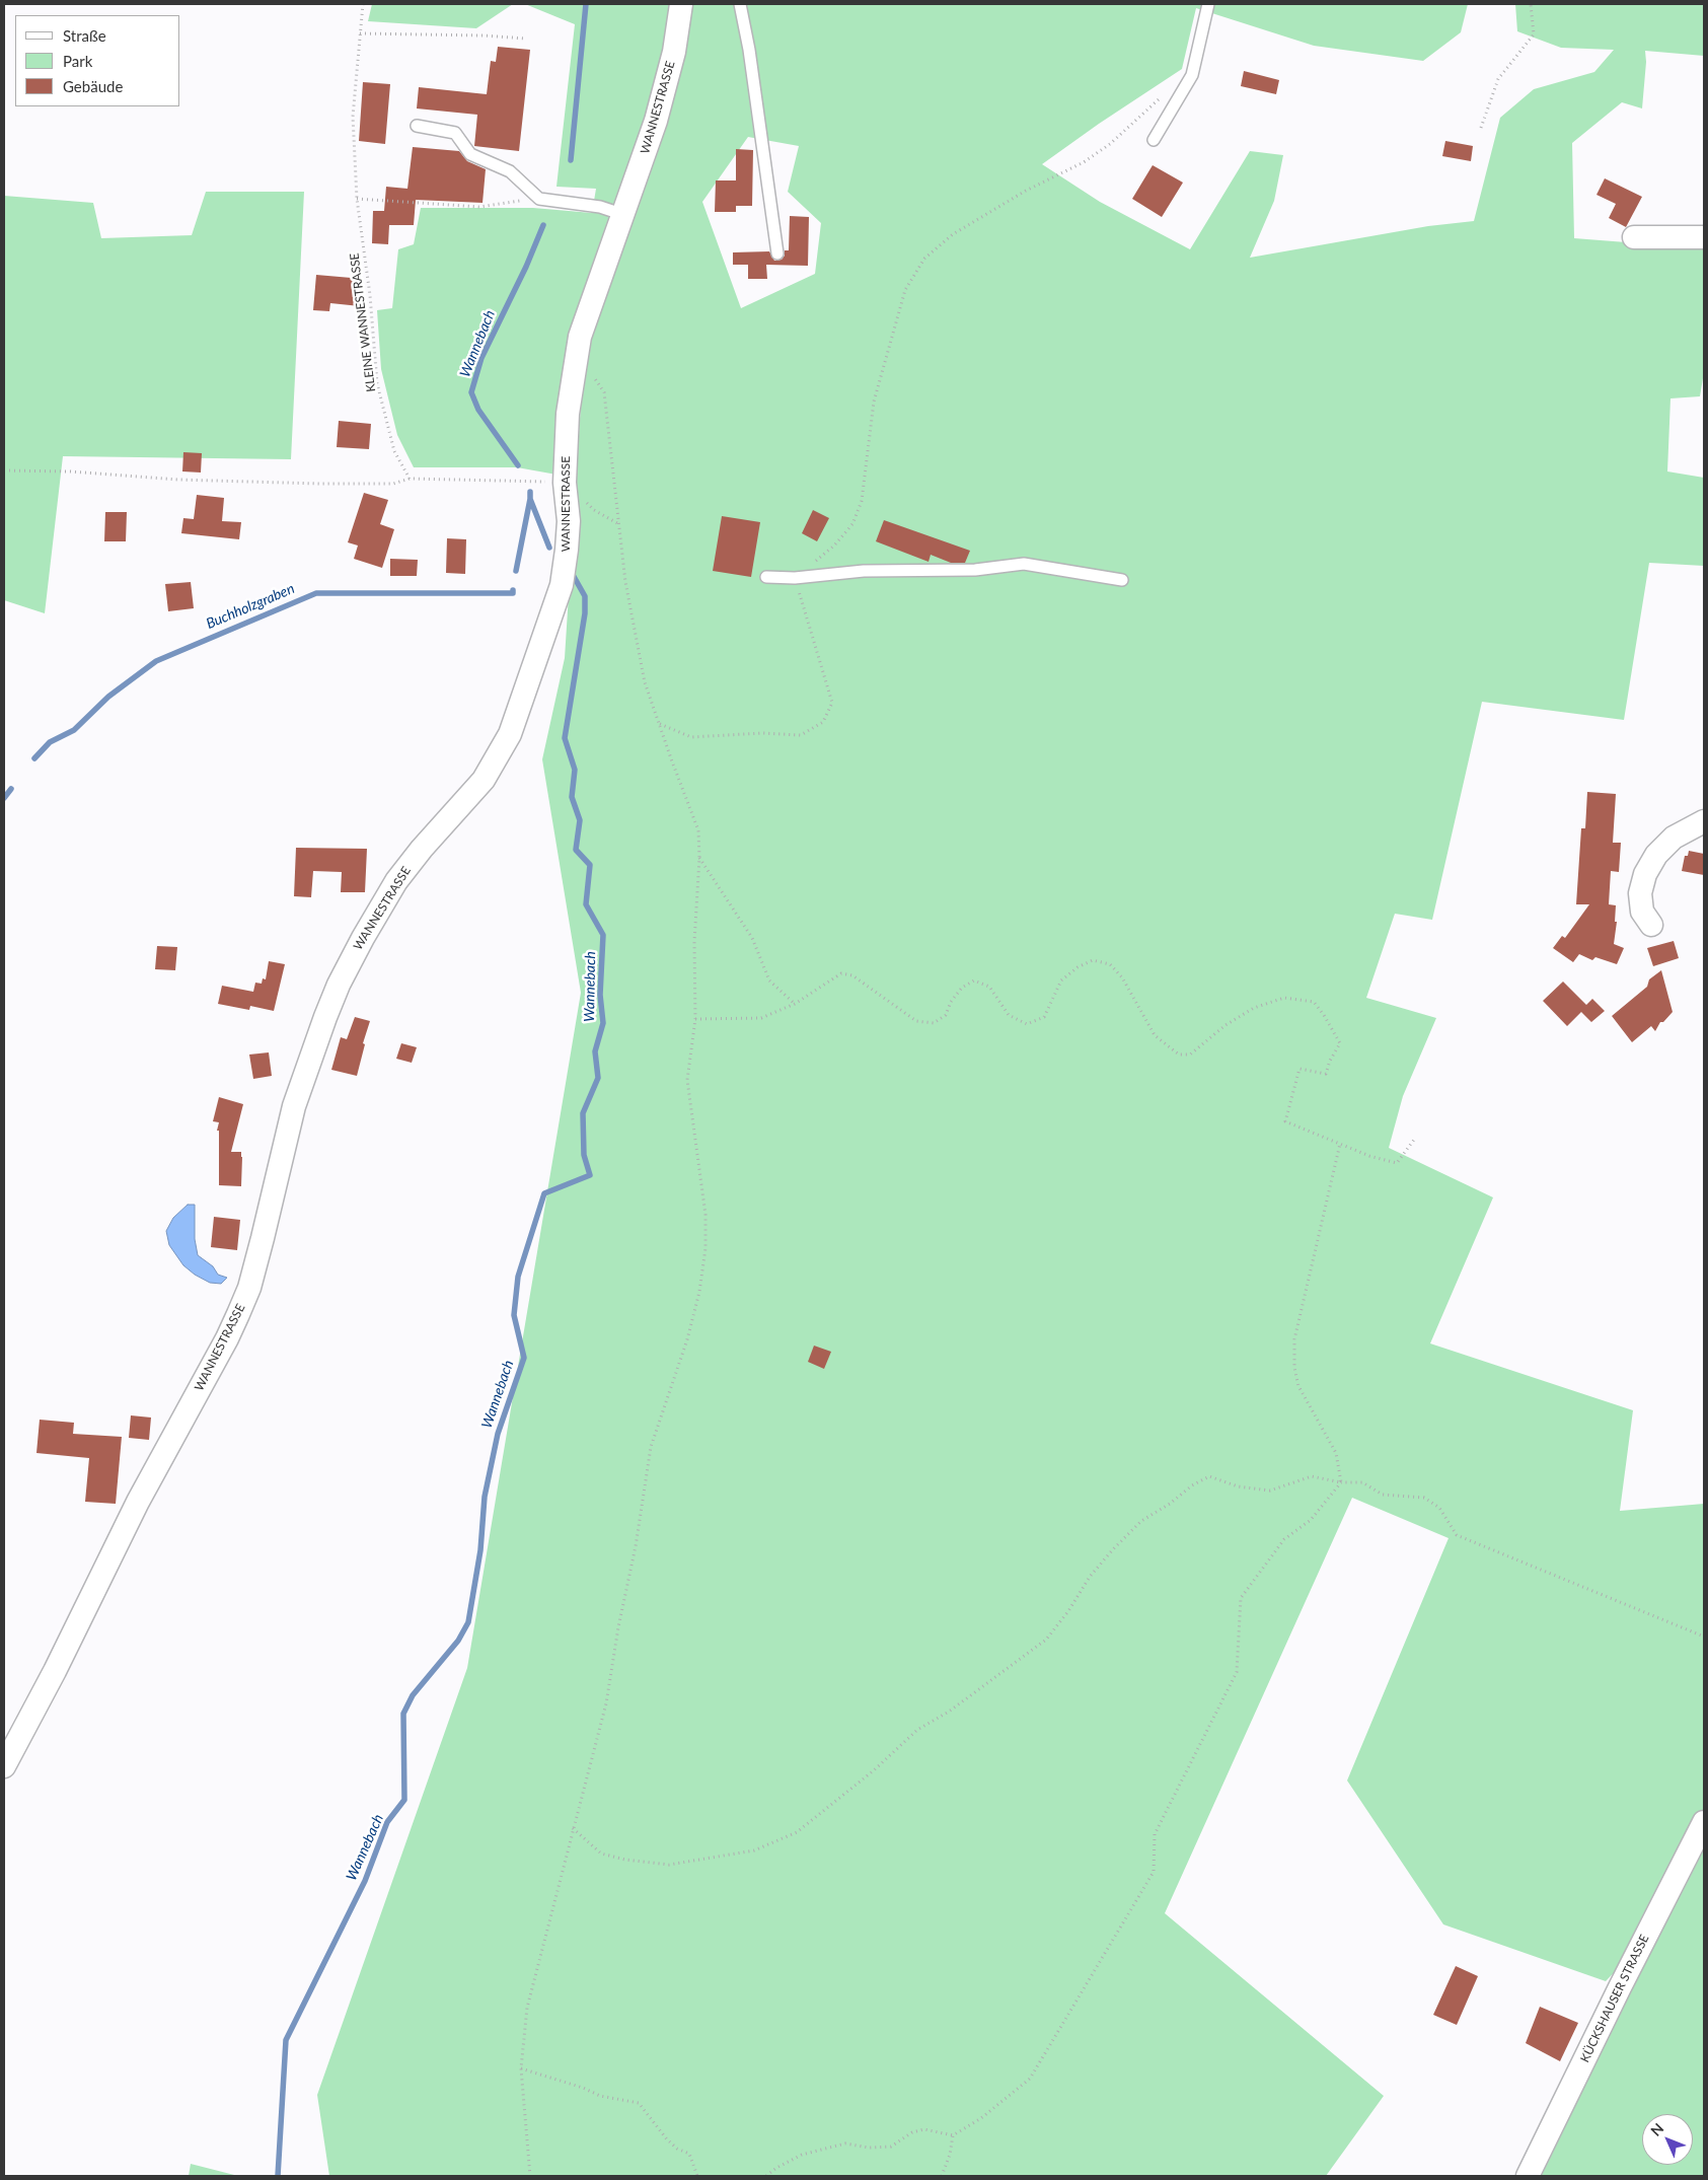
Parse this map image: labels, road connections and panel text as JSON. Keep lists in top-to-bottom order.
{
  "streets": {
    "street": ["WANNESTRASSE", "KÜCKSHAUSER STRASSE"],
    "path": ["KLEINE WANNESTRASSE"]
  },
  "water": ["Wannebach", "Buchholzgraben"],
  "legend": ["Straße", "Park", "Gebäude"],
  "north": "top left"
}
